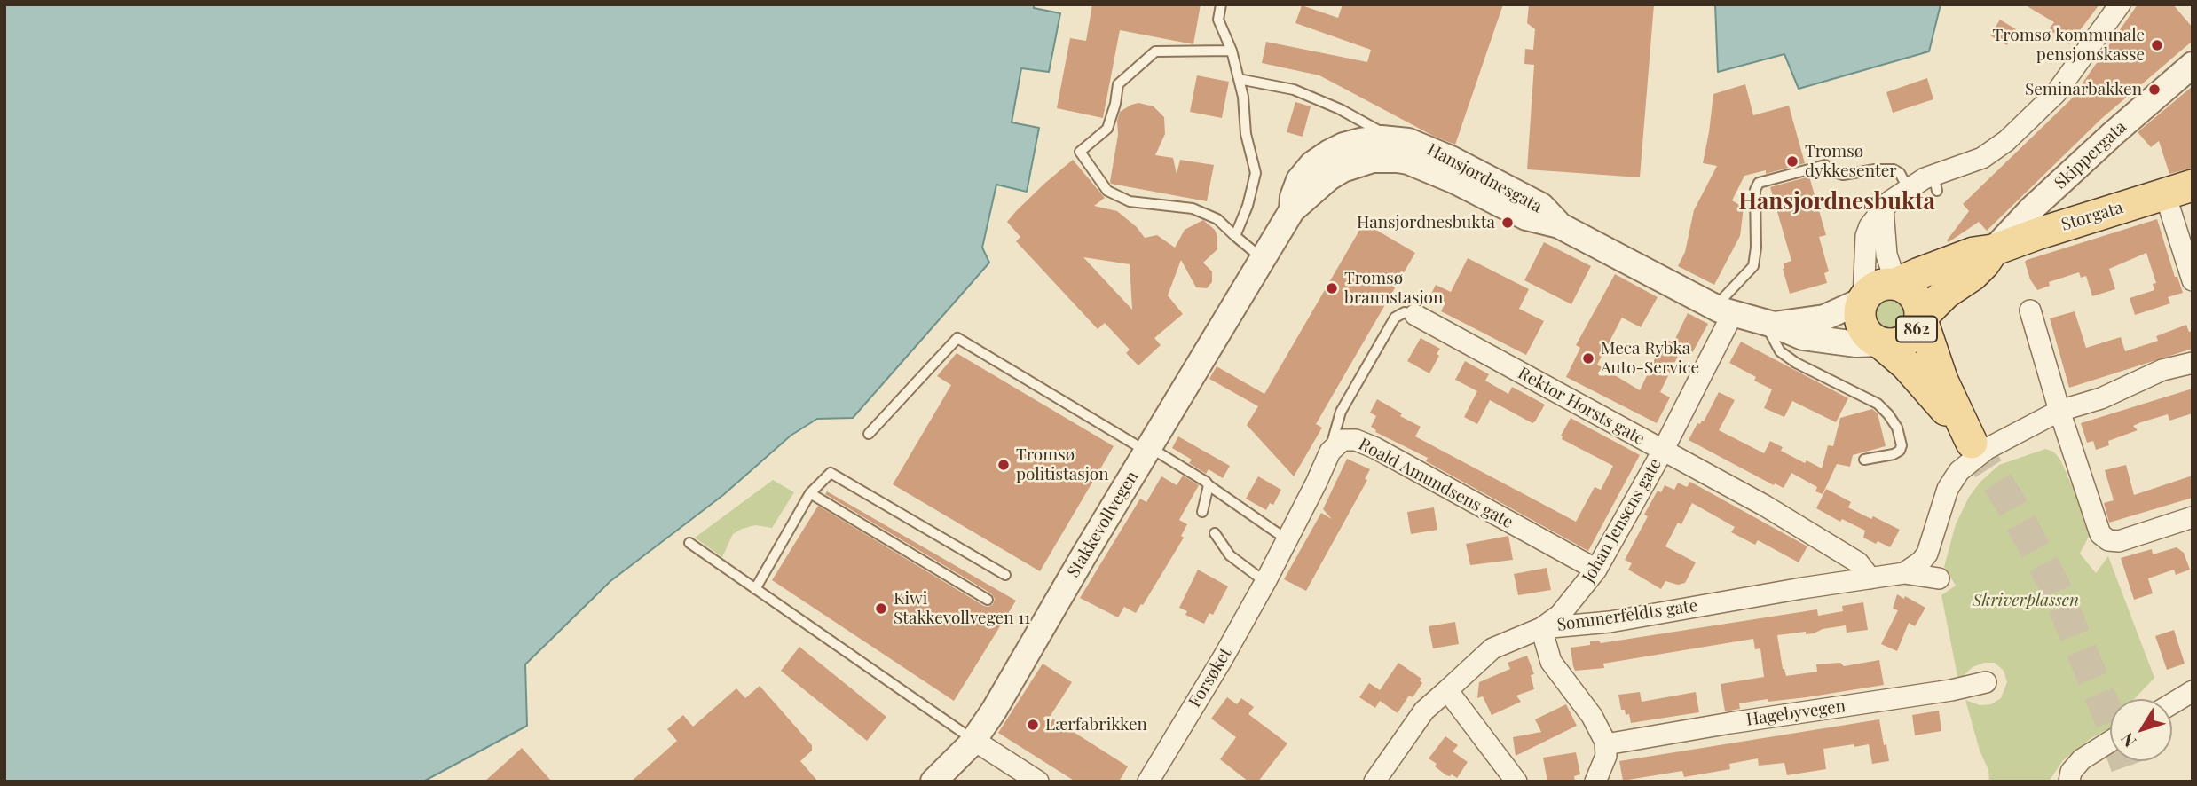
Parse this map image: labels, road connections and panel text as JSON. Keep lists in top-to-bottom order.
{
  "streets": {
    "main road": ["Storgata", "862"],
    "street": [
      "Skippergata",
      "Hansjordnesgata",
      "Rektor Horsts gate",
      "Roald Amundsens gate",
      "Johan Jensens gate",
      "Stakkevollvegen",
      "Sommerfeldts gate",
      "Forsøket",
      "Hagebyvegen"
    ]
  },
  "crossings": [
    ["Skippergata", "Storgata"],
    ["Skippergata", "862"],
    ["Hansjordnesgata", "Storgata"],
    ["Hansjordnesgata", "862"],
    ["Hansjordnesgata", "Johan Jensens gate"],
    ["Hansjordnesgata", "Stakkevollvegen"],
    ["Storgata", "862"],
    ["Rektor Horsts gate", "Johan Jensens gate"],
    ["Rektor Horsts gate", "Sommerfeldts gate"],
    ["Roald Amundsens gate", "Johan Jensens gate"],
    ["Roald Amundsens gate", "Forsøket"],
    ["Johan Jensens gate", "Sommerfeldts gate"]
  ],
  "districts": ["Hansjordnesbukta"],
  "parks": ["Skriverplassen"],
  "places": [
    "Tromsø kommunale pensjonskasse",
    "Seminarbakken",
    "Tromsø dykkesenter",
    "Hansjordnesbukta",
    "Tromsø brannstasjon",
    "Meca Rybka Auto-Service",
    "Tromsø politistasjon",
    "Kiwi Stakkevollvegen 11",
    "Lærfabrikken"
  ],
  "north": "bottom left"
}
